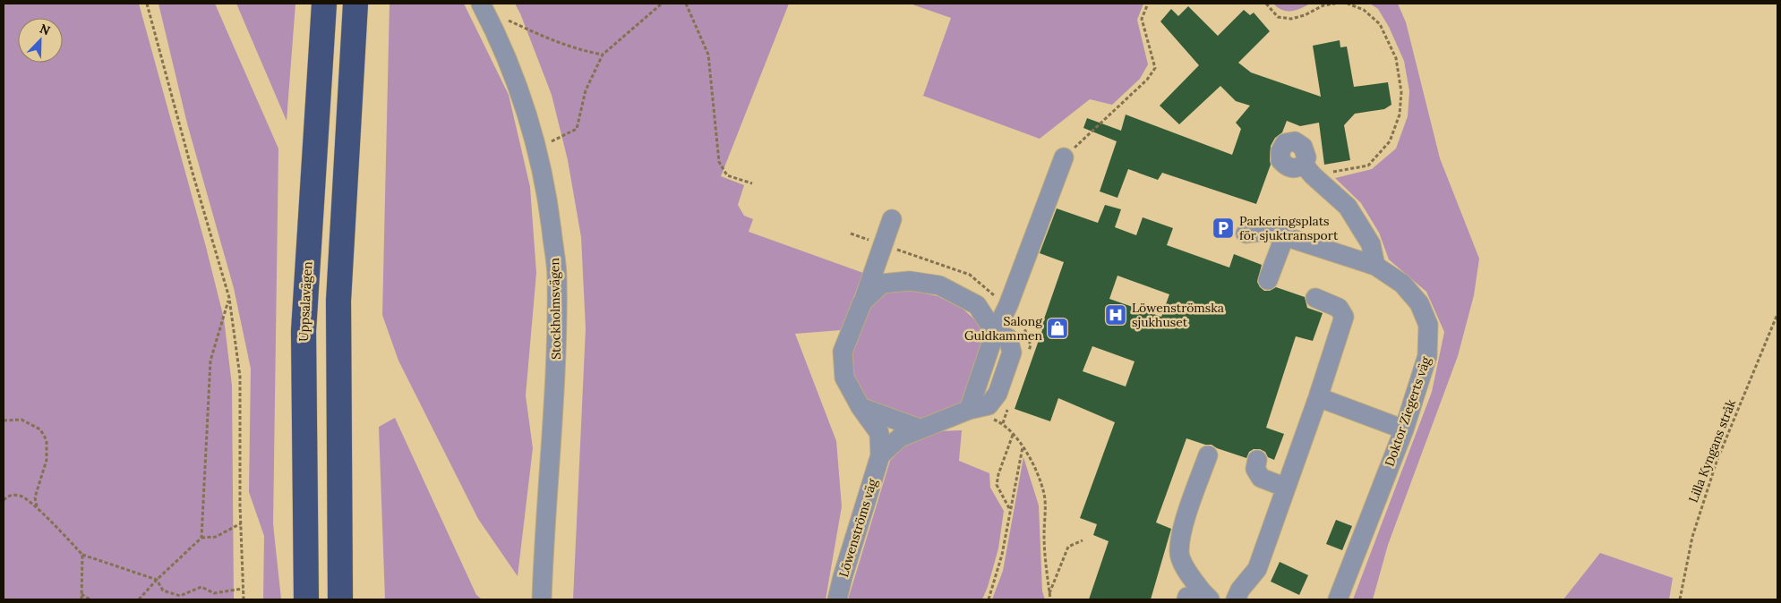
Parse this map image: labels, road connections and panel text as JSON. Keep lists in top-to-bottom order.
{
  "streets": {
    "highway": ["Uppsalavägen"],
    "street": ["Stockholmsvägen", "Doktor Ziegerts väg", "Löwenströms väg"],
    "path": ["Lilla Kyngans stråk"]
  },
  "places": {
    "parking": ["Parkeringsplats för sjuktransport"],
    "hospital": ["Löwenströmska sjukhuset"],
    "shop": ["Salong Guldkammen"]
  },
  "north": "top right"
}
